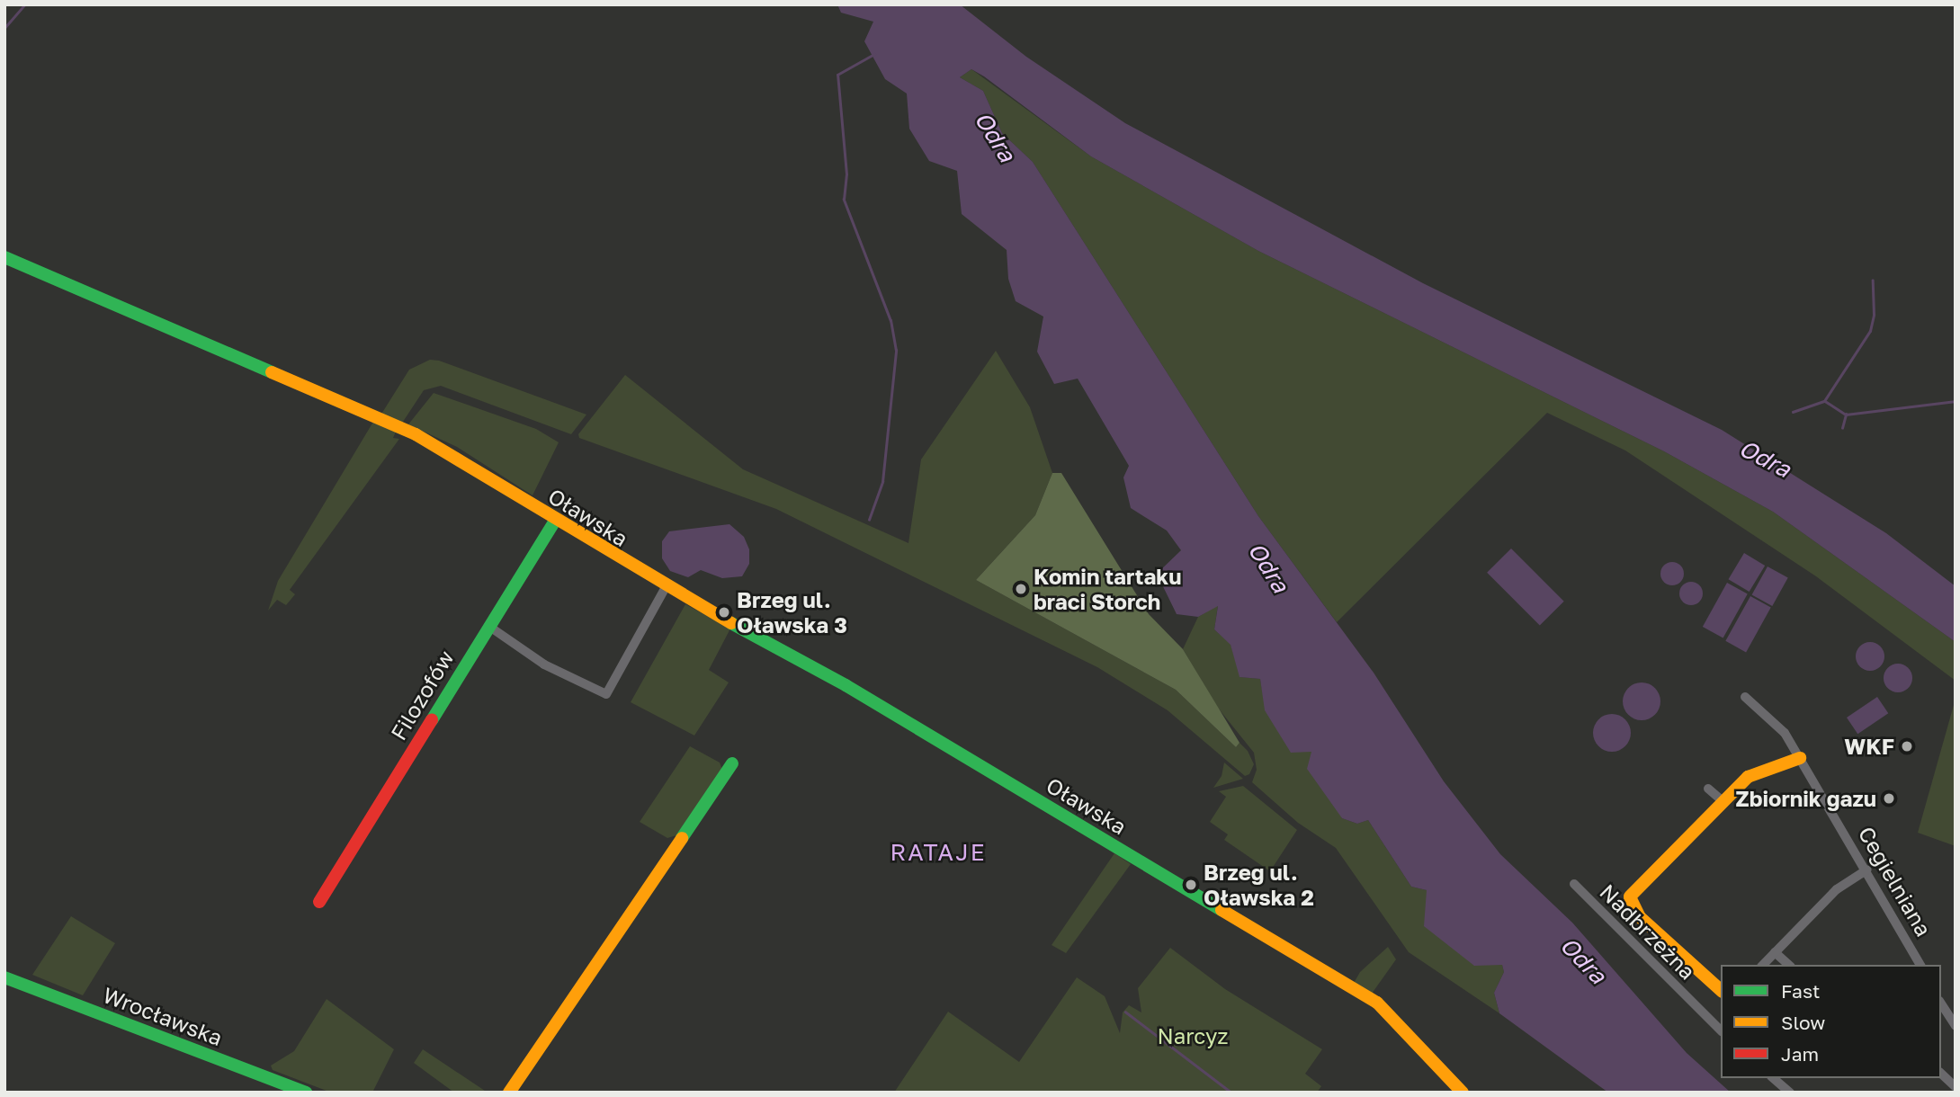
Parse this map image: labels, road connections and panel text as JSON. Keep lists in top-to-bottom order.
{
  "streets": {
    "street": [
      "Oławska",
      "Filozofów",
      "Cegielniana",
      "Nadbrzeżna",
      "Wrocławska"
    ]
  },
  "crossings": [
    ["Oławska", "Filozofów"]
  ],
  "districts": ["RATAJE"],
  "water": ["Odra"],
  "parks": ["Narcyz"],
  "places": [
    "Komin tartaku braci Storch",
    "Brzeg ul. Oławska 3",
    "WKF",
    "Zbiornik gazu",
    "Brzeg ul. Oławska 2"
  ],
  "legend": ["Fast", "Slow", "Jam"]
}
